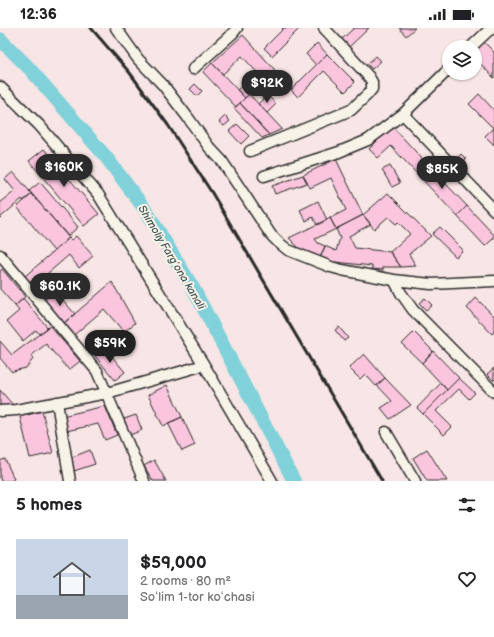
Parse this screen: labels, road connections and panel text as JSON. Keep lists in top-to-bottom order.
{
  "water": ["Shimoliy Fargʻona kanali"],
  "page": {
    "status": "12:36",
    "price": [
      "$92K",
      "$160K",
      "$85K",
      "$60.1K",
      "$59K"
    ],
    "heading": "5 homes",
    "list": [
      {
        "name": "$59,000",
        "note": "2 rooms · 80 m² · Soʻlim 1-tor koʻchasi"
      }
    ]
  }
}
